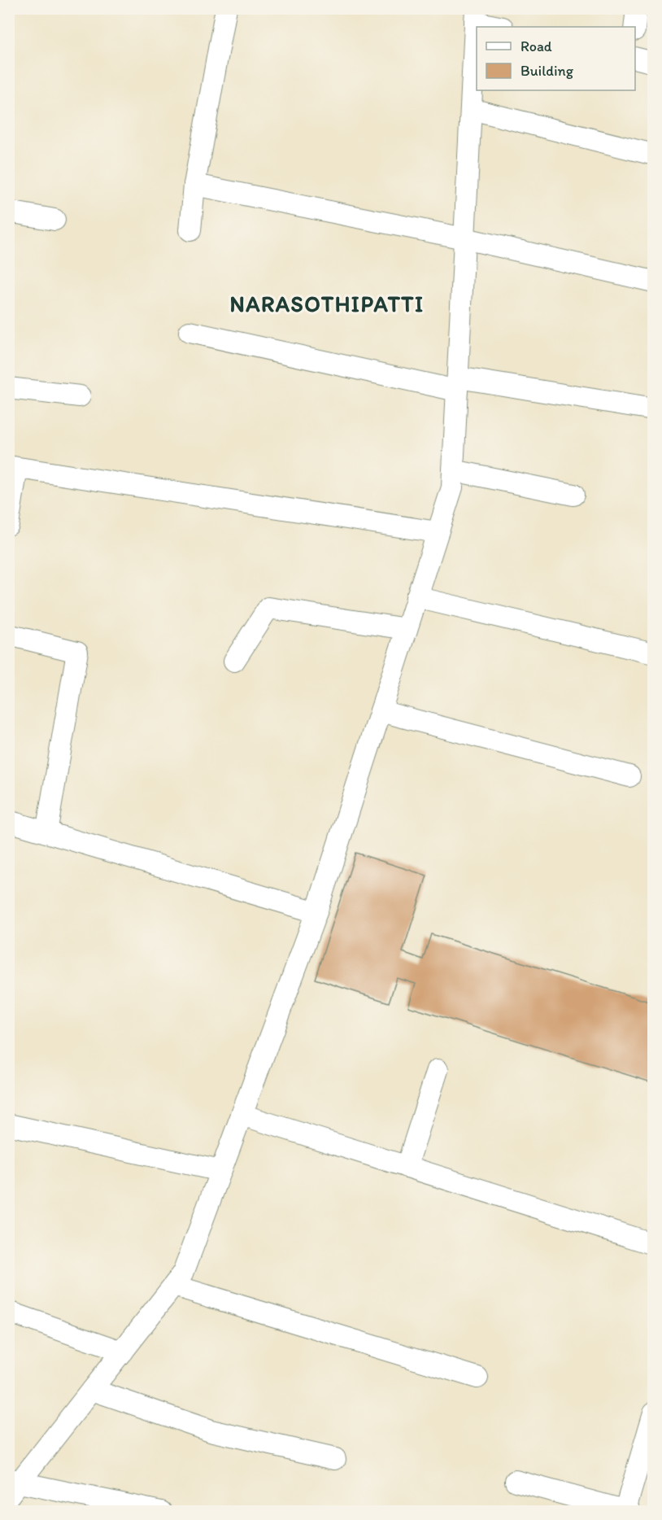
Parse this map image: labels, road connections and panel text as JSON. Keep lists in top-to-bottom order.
{
  "districts": ["NARASOTHIPATTI"],
  "legend": ["Road", "Building"]
}
